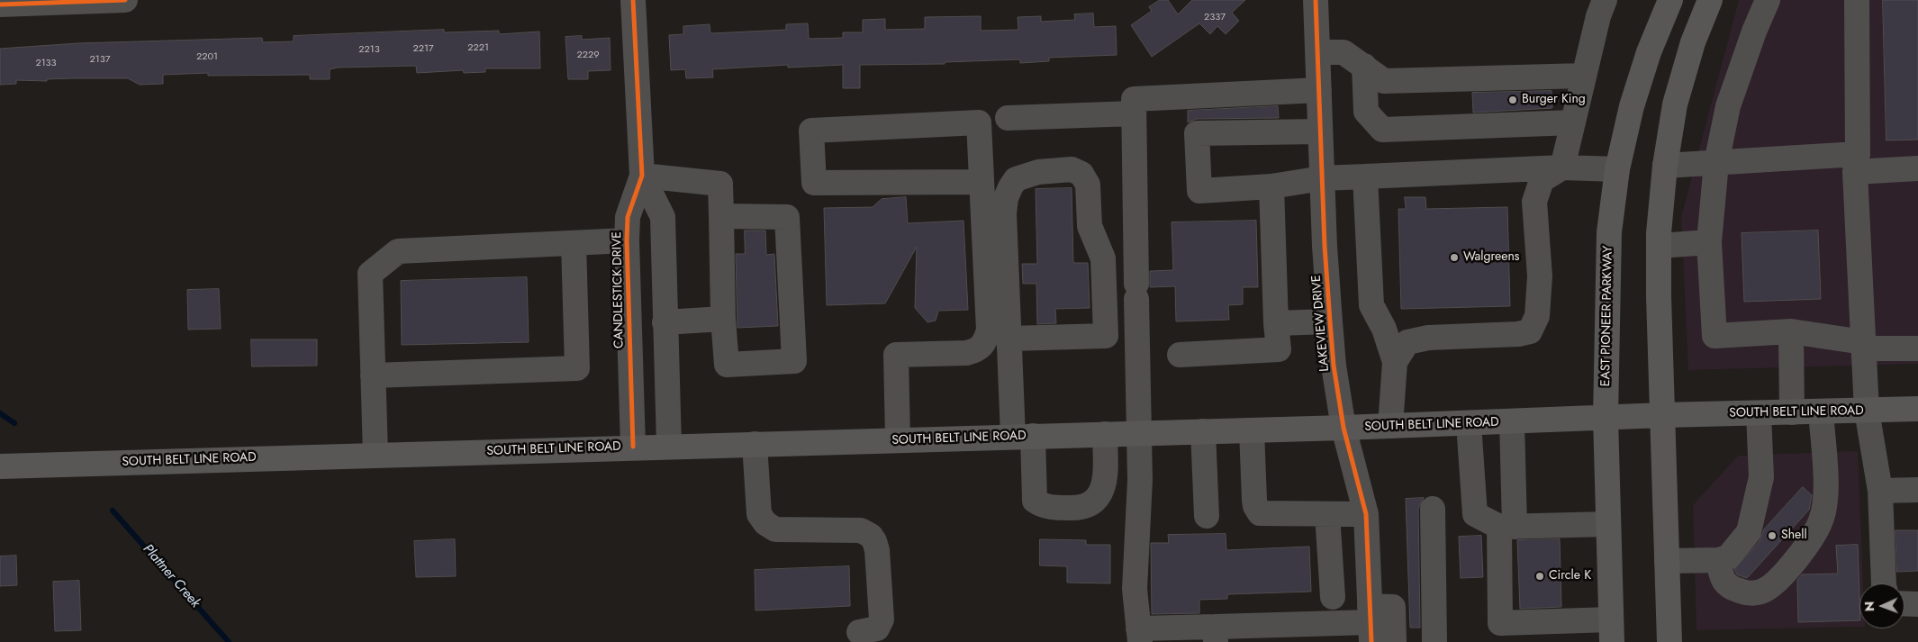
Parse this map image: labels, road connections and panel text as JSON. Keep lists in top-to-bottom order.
{
  "streets": {
    "main road": ["EAST PIONEER PARKWAY", "SOUTH BELT LINE ROAD"],
    "street": ["CANDLESTICK DRIVE", "LAKEVIEW DRIVE"]
  },
  "crossings": [
    ["CANDLESTICK DRIVE", "SOUTH BELT LINE ROAD"],
    ["EAST PIONEER PARKWAY", "SOUTH BELT LINE ROAD"],
    ["LAKEVIEW DRIVE", "SOUTH BELT LINE ROAD"]
  ],
  "water": ["Plattner Creek"],
  "places": [
    "Burger King",
    "Walgreens",
    "Shell",
    "Circle K"
  ],
  "house_numbers": [
    "2337",
    "2221",
    "2217",
    "2213",
    "2229",
    "2201",
    "2137",
    "2133"
  ],
  "north": "left"
}
